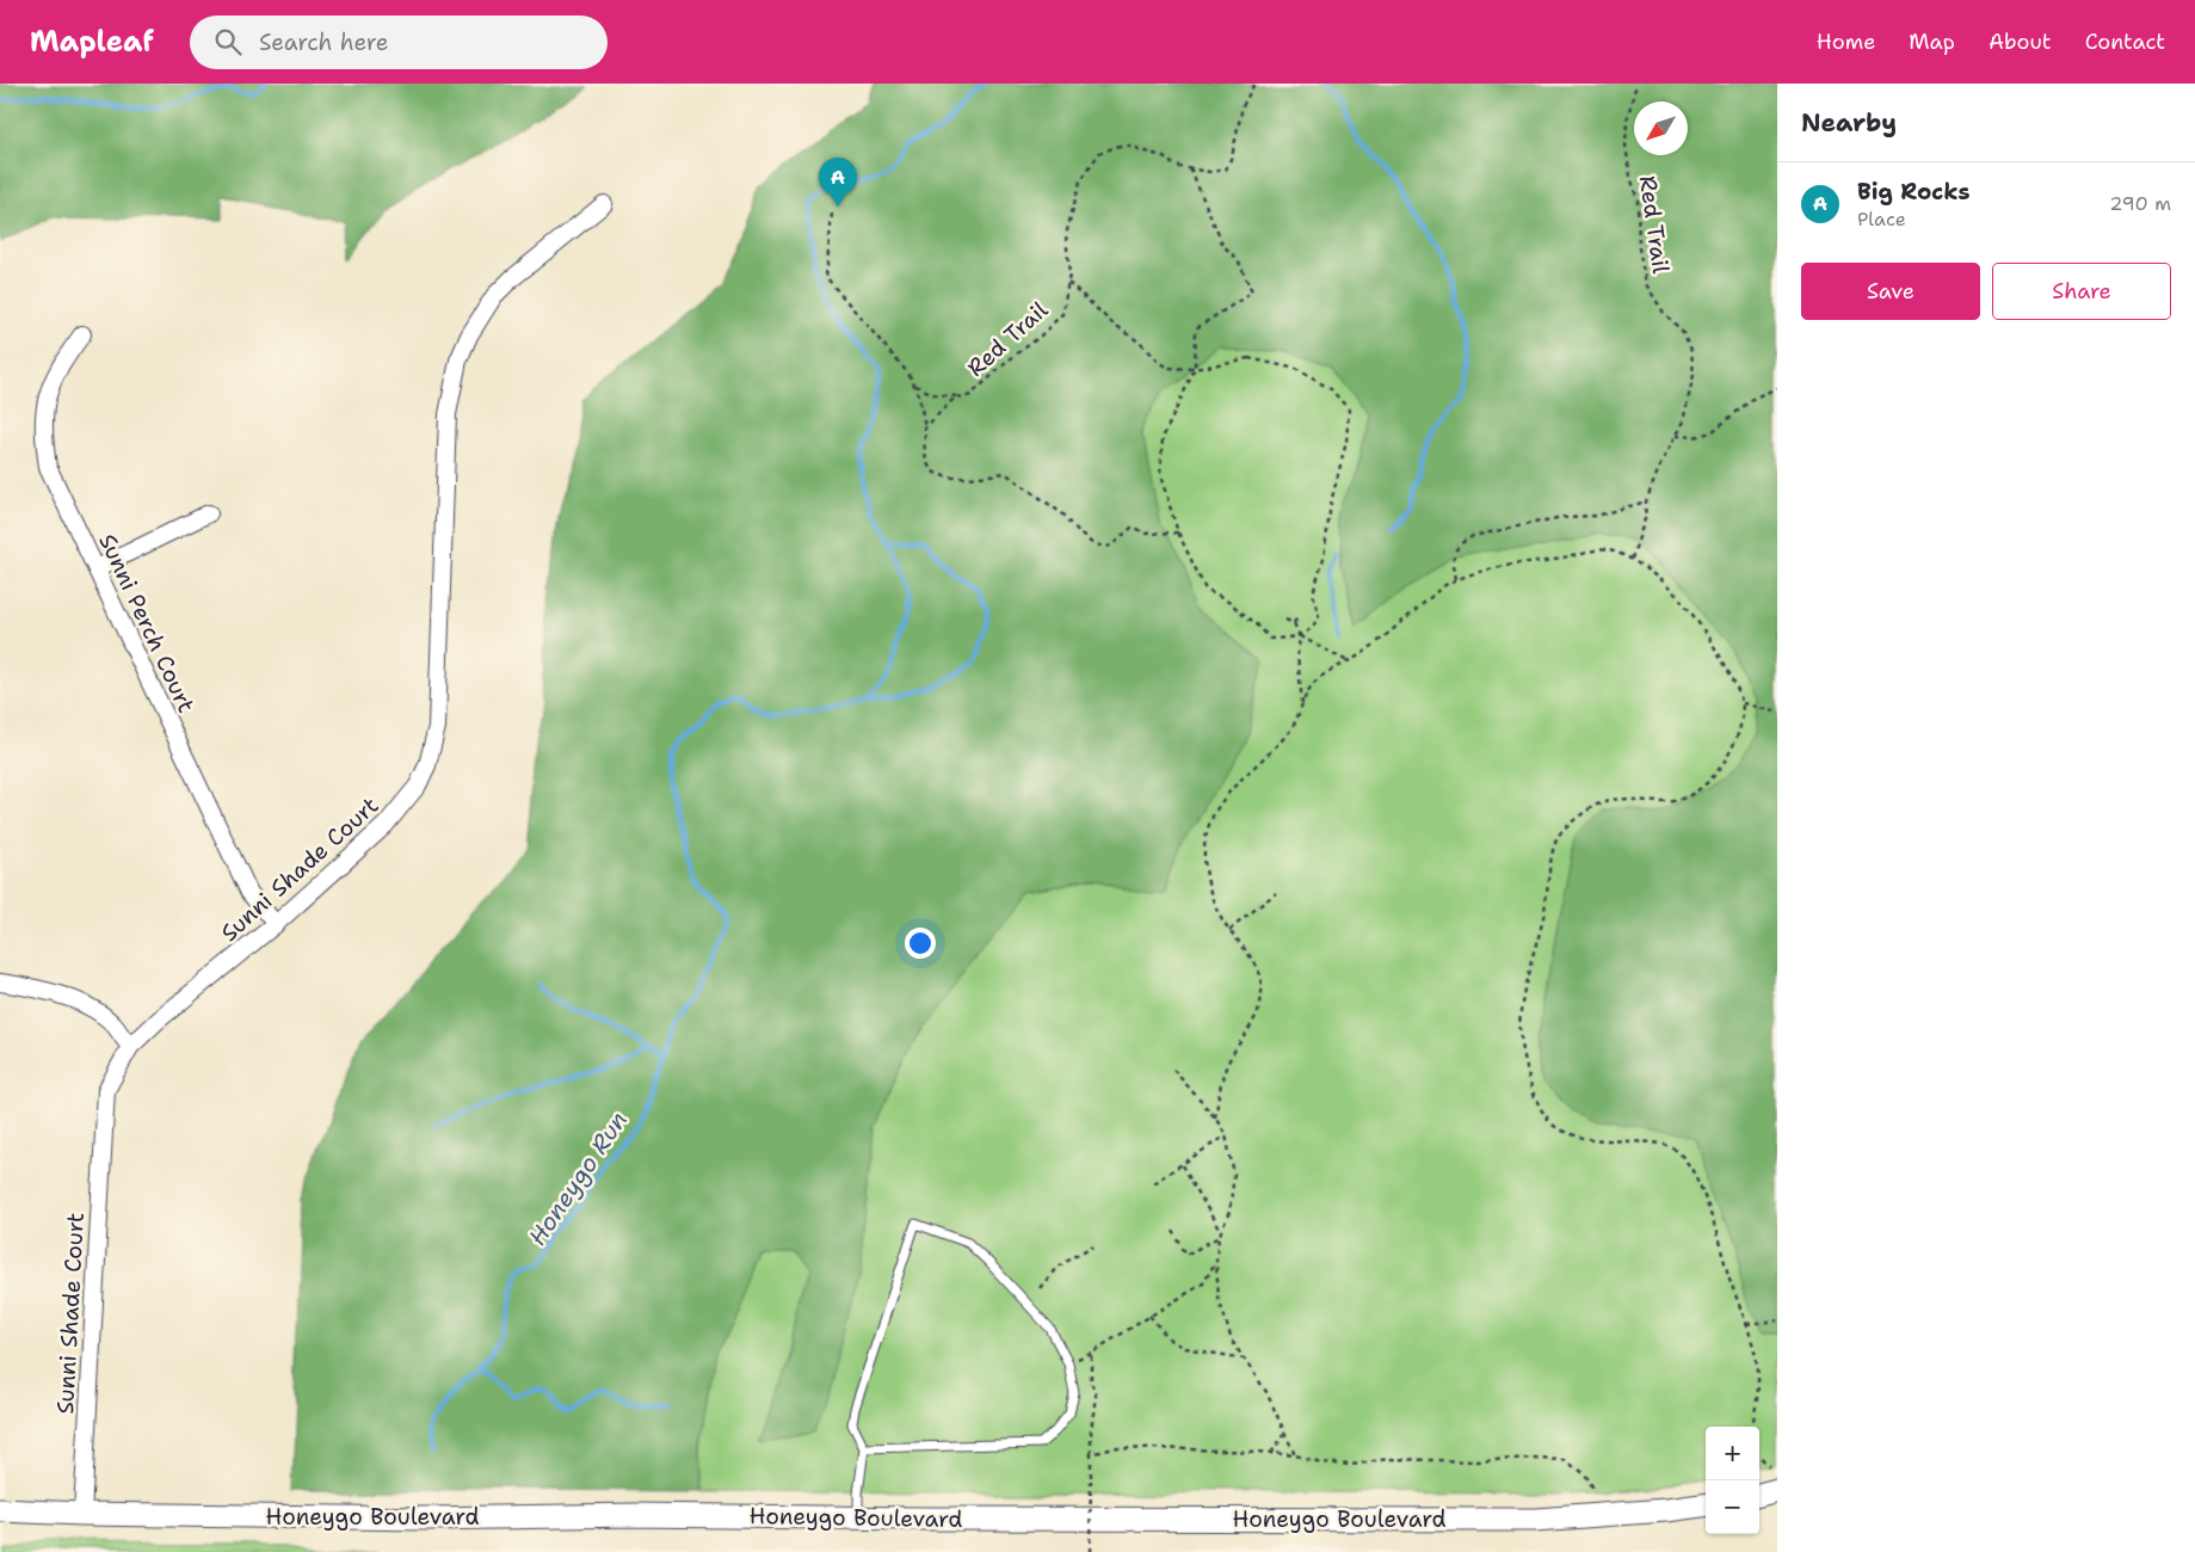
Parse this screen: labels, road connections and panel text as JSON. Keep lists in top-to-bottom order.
{
  "streets": {
    "main road": ["Honeygo Boulevard"],
    "street": ["Sunni Perch Court", "Sunni Shade Court"],
    "path": ["Red Trail"]
  },
  "crossings": [
    ["Sunni Perch Court", "Sunni Shade Court"],
    ["Sunni Shade Court", "Honeygo Boulevard"]
  ],
  "water": ["Honeygo Run"],
  "north": "bottom left",
  "page": {
    "header": "Mapleaf",
    "search": "Search here",
    "nav": [
      "Home",
      "Map",
      "About",
      "Contact"
    ],
    "heading": "Nearby",
    "pins": "A",
    "list": [
      {
        "mark": "A",
        "name": "Big Rocks",
        "note": "Place",
        "value": "290 m"
      }
    ],
    "buttons": ["Save", "Share"],
    "map_buttons": ["+", "−"]
  }
}
